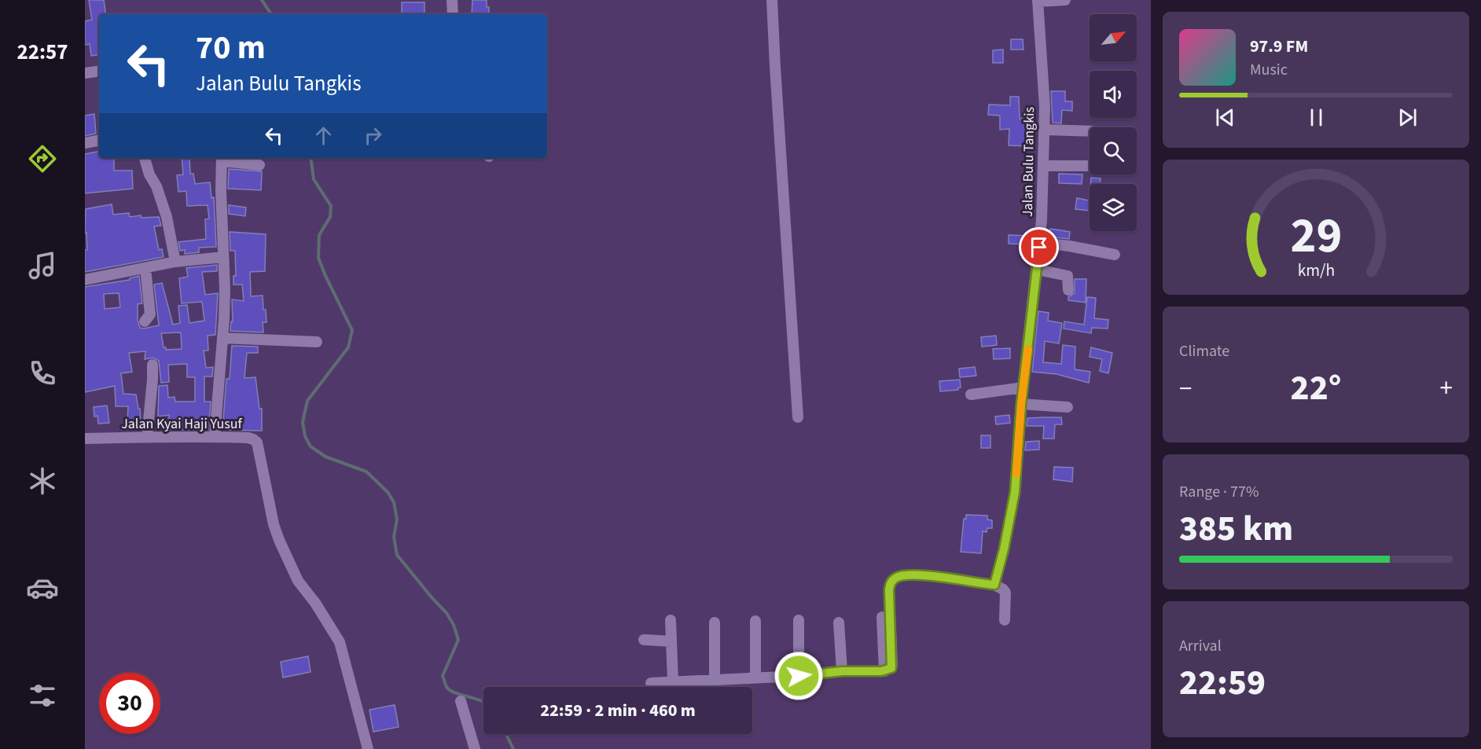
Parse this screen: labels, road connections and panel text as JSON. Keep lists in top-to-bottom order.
{
  "streets": {
    "street": ["Jalan Bulu Tangkis", "Jalan Kyai Haji Yusuf"]
  },
  "north": "top right",
  "page": {
    "tabs": "22:57",
    "turn": ["70 m", "Jalan Bulu Tangkis"],
    "song": ["97.9 FM", "Music"],
    "tile": [
      "Climate",
      ["Range · 77%", "385 km"],
      ["Arrival", "22:59"]
    ],
    "heat": ["−", "22°", "+"],
    "limit": "30",
    "trip": "22:59 · 2 min · 460 m",
    "gauge": ["29", "km/h"]
  }
}
